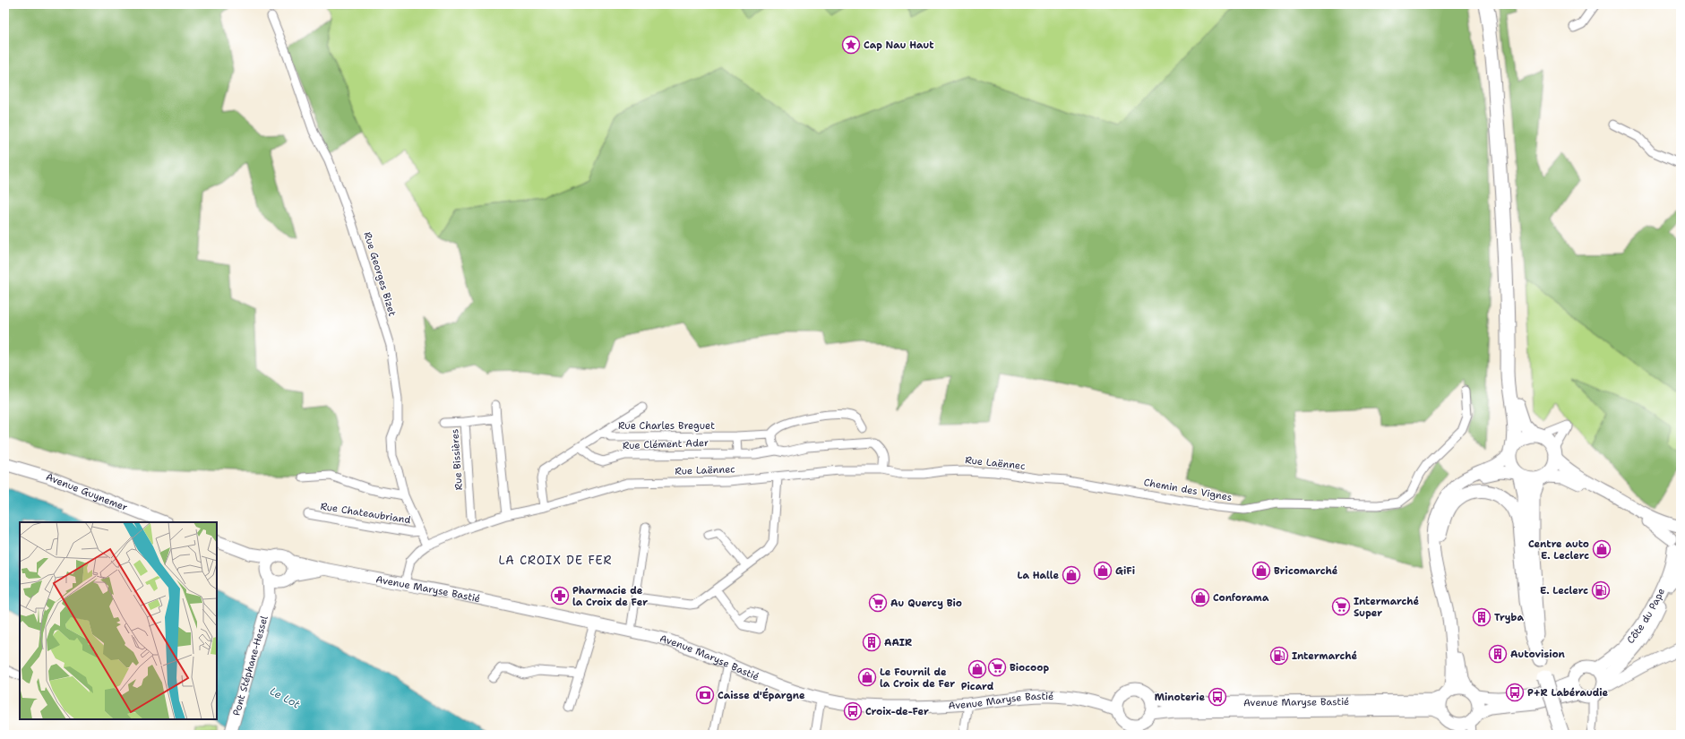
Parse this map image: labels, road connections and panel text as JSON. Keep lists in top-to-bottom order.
{
  "streets": {
    "street": [
      "Rue Georges Bizet",
      "Rue Charles Breguet",
      "Rue Clément Ader",
      "Rue Bissières",
      "Rue Laënnec",
      "Chemin des Vignes",
      "Avenue Guynemer",
      "Rue Chateaubriand",
      "Avenue Maryse Bastié",
      "Côte du Pape",
      "Pont Stéphane-Hessel"
    ]
  },
  "crossings": [
    ["Rue Georges Bizet", "Rue Laënnec"],
    ["Rue Georges Bizet", "Rue Chateaubriand"],
    ["Rue Clément Ader", "Rue Laënnec"],
    ["Rue Laënnec", "Chemin des Vignes"],
    ["Rue Laënnec", "Avenue Maryse Bastié"],
    ["Avenue Maryse Bastié", "Pont Stéphane-Hessel"]
  ],
  "districts": ["LA CROIX DE FER"],
  "water": ["Le Lot"],
  "places": {
    "place": ["Cap Nau Haut"],
    "shop": [
      "Centre auto E. Leclerc",
      "GiFi",
      "Bricomarché",
      "La Halle",
      "Conforama",
      "Picard",
      "Le Fournil de la Croix de Fer"
    ],
    "fuel station": ["E. Leclerc", "Intermarché"],
    "pharmacy": ["Pharmacie de la Croix de Fer"],
    "supermarket": ["Au Quercy Bio", "Intermarché Super", "Biocoop"],
    "building": ["Tryba", "AAIR", "Autovision"],
    "bus stop": ["P+R Labéraudie", "Minoterie", "Croix-de-Fer"],
    "bank": ["Caisse d'Épargne"]
  }
}
